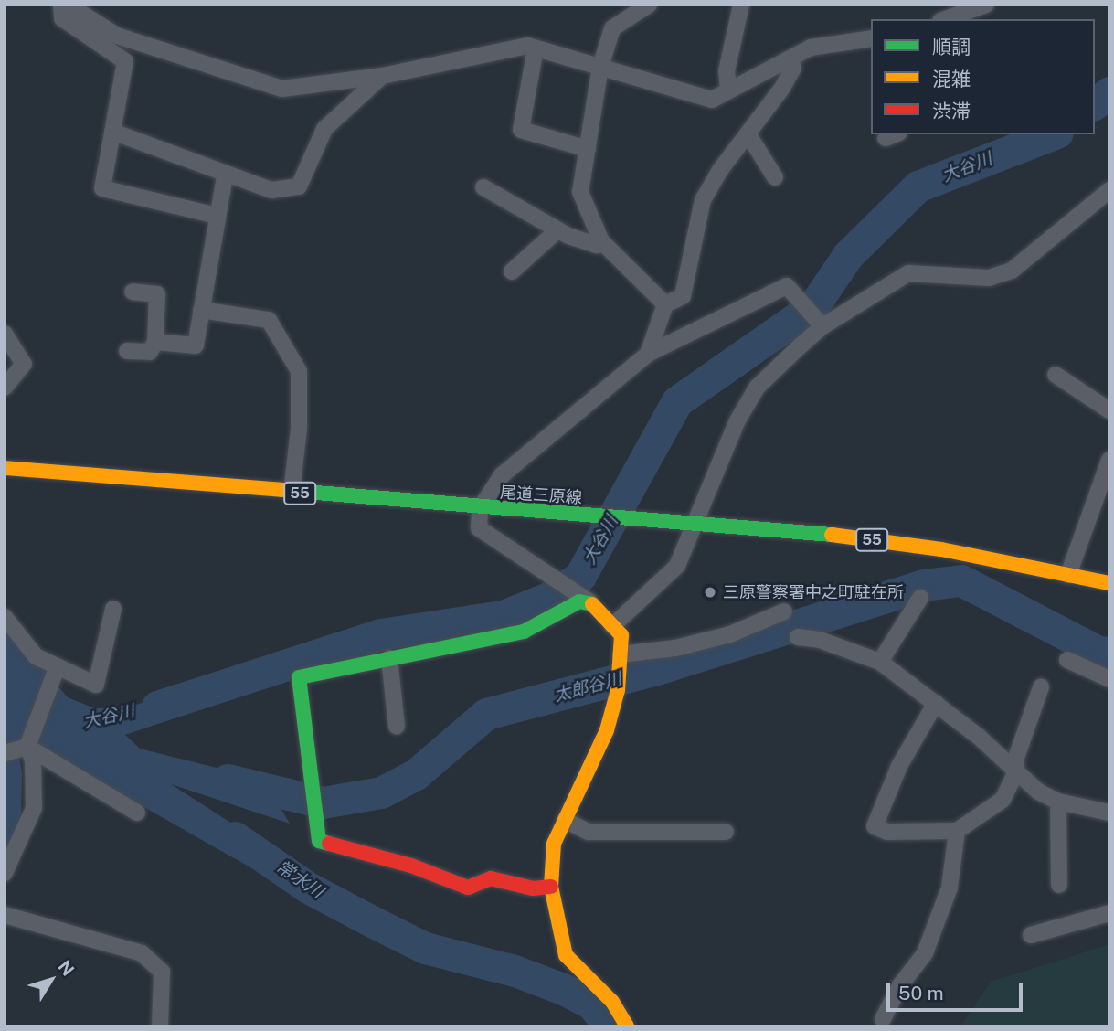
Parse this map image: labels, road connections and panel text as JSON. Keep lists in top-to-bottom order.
{
  "streets": {
    "street": ["55", "尾道三原線"]
  },
  "water": ["大谷川", "太郎谷川", "常水川"],
  "places": ["三原警察署中之町駐在所"],
  "legend": ["順調", "混雑", "渋滞"],
  "scale_bar": "50 m",
  "north": "top right"
}
